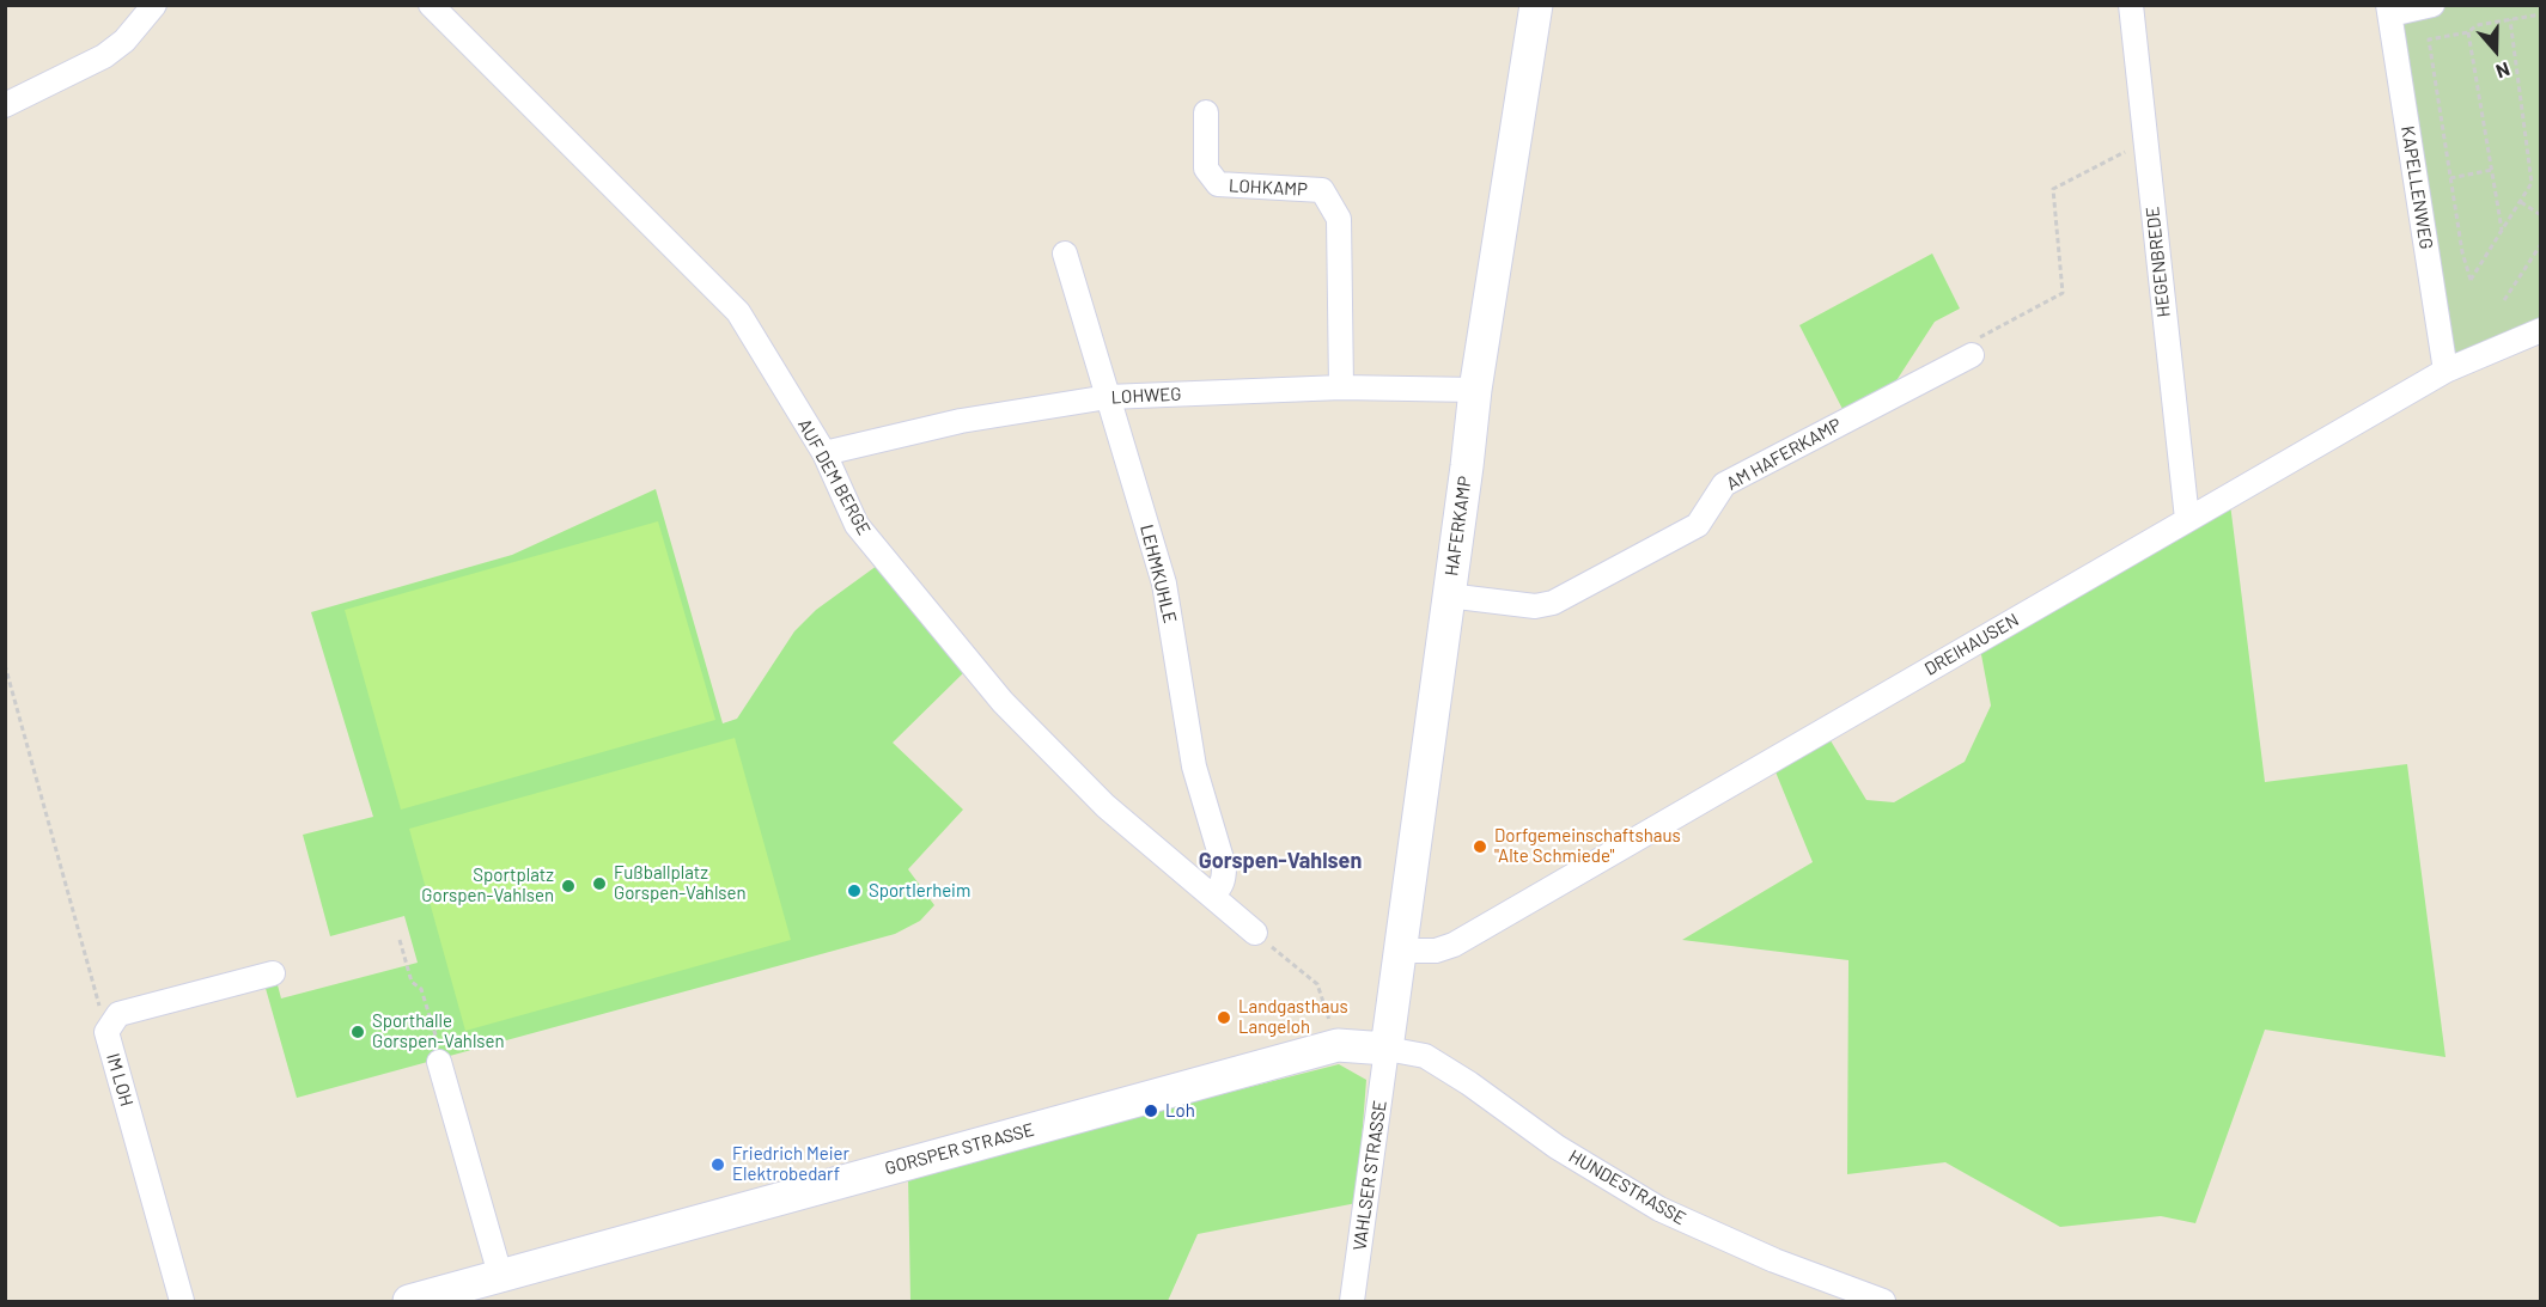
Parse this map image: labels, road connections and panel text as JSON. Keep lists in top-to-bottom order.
{
  "streets": {
    "street": [
      "LOHKAMP",
      "KAPELLENWEG",
      "HEGENBREDE",
      "LOHWEG",
      "AM HAFERKAMP",
      "AUF DEM BERGE",
      "HAFERKAMP",
      "LEHMKUHLE",
      "DREIHAUSEN",
      "IM LOH",
      "GORSPER STRASSE",
      "VAHLSER STRASSE",
      "HUNDESTRASSE"
    ]
  },
  "crossings": [
    ["LOHKAMP", "LOHWEG"],
    ["KAPELLENWEG", "DREIHAUSEN"],
    ["HEGENBREDE", "DREIHAUSEN"],
    ["LOHWEG", "AUF DEM BERGE"],
    ["LOHWEG", "HAFERKAMP"],
    ["LOHWEG", "LEHMKUHLE"],
    ["AM HAFERKAMP", "HAFERKAMP"],
    ["AUF DEM BERGE", "LEHMKUHLE"],
    ["HAFERKAMP", "DREIHAUSEN"],
    ["HAFERKAMP", "GORSPER STRASSE"],
    ["HAFERKAMP", "VAHLSER STRASSE"],
    ["HAFERKAMP", "HUNDESTRASSE"],
    ["GORSPER STRASSE", "VAHLSER STRASSE"],
    ["GORSPER STRASSE", "HUNDESTRASSE"],
    ["VAHLSER STRASSE", "HUNDESTRASSE"]
  ],
  "districts": ["Gorspen-Vahlsen"],
  "places": [
    "Dorfgemeinschaftshaus \"Alte Schmiede\"",
    "Fußballplatz Gorspen-Vahlsen",
    "Sportplatz Gorspen-Vahlsen",
    "Sportlerheim",
    "Landgasthaus Langeloh",
    "Sporthalle Gorspen-Vahlsen",
    "Loh",
    "Friedrich Meier Elektrobedarf"
  ],
  "north": "bottom"
}
